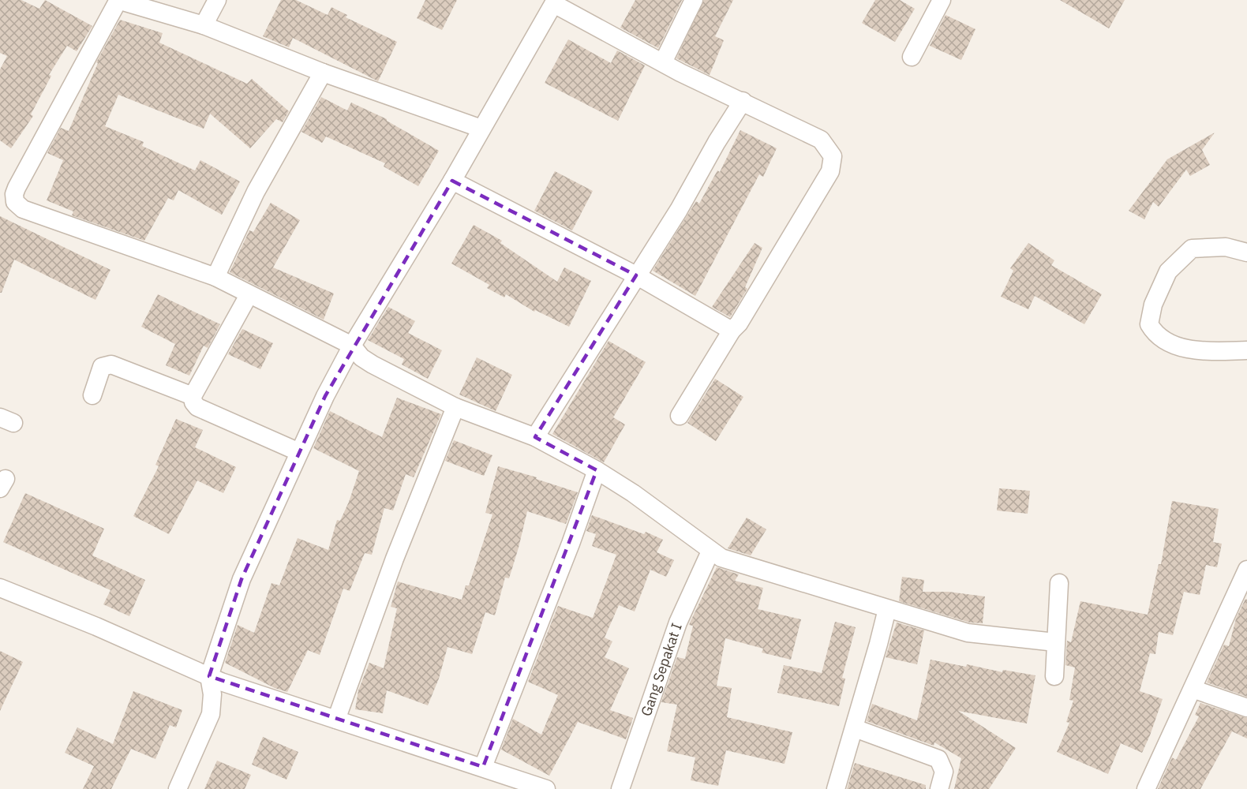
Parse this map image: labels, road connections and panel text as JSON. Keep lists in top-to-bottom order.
{
  "streets": {
    "street": ["Gang Sepakat I"]
  }
}
